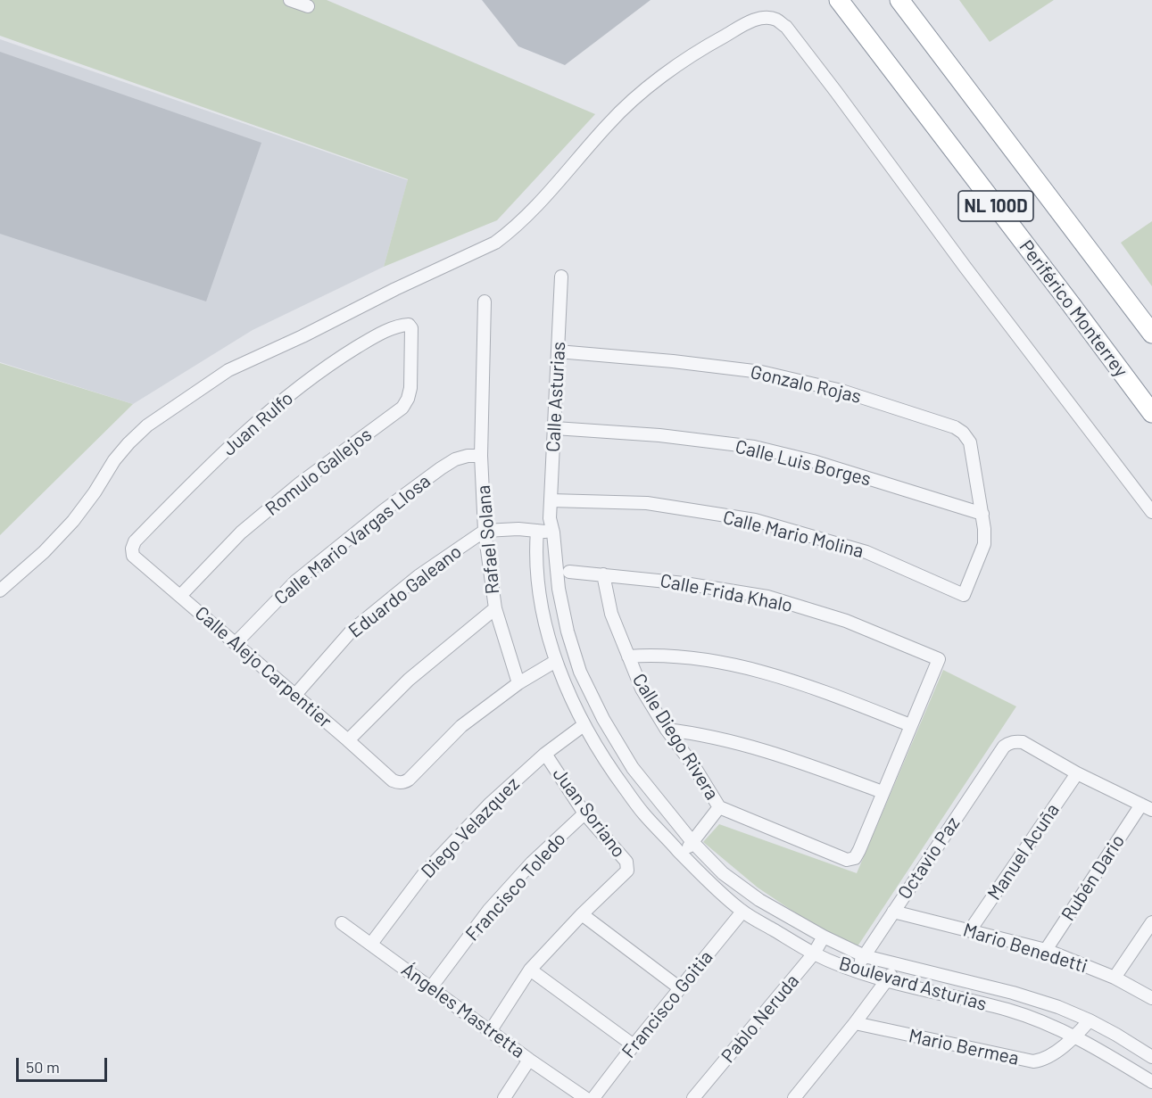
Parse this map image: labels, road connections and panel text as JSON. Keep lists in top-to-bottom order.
{
  "streets": {
    "highway": ["NL 100D", "Periférico Monterrey"],
    "street": [
      "Gonzalo Rojas",
      "Calle Asturias",
      "Juan Rulfo",
      "Calle Luis Borges",
      "Romulo Gallejos",
      "Calle Mario Molina",
      "Calle Mario Vargas Llosa",
      "Rafael Solana",
      "Eduardo Galeano",
      "Calle Frida Khalo",
      "Calle Alejo Carpentier",
      "Calle Diego Rivera",
      "Juan Soriano",
      "Diego Velazquez",
      "Manuel Acuña",
      "Octavio Paz",
      "Rubén Dario",
      "Francisco Toledo",
      "Mario Benedetti",
      "Boulevard Asturias",
      "Francisco Goitia",
      "Ángeles Mastretta",
      "Pablo Neruda",
      "Mario Bermea"
    ]
  },
  "crossings": [
    ["Gonzalo Rojas", "Calle Asturias"],
    ["Gonzalo Rojas", "Calle Luis Borges"],
    ["Gonzalo Rojas", "Calle Mario Molina"],
    ["Calle Asturias", "Calle Luis Borges"],
    ["Calle Asturias", "Calle Mario Molina"],
    ["Calle Asturias", "Boulevard Asturias"],
    ["Juan Rulfo", "Romulo Gallejos"],
    ["Juan Rulfo", "Calle Alejo Carpentier"],
    ["Romulo Gallejos", "Calle Alejo Carpentier"],
    ["Calle Mario Vargas Llosa", "Rafael Solana"],
    ["Calle Mario Vargas Llosa", "Calle Alejo Carpentier"],
    ["Rafael Solana", "Eduardo Galeano"],
    ["Rafael Solana", "Calle Alejo Carpentier"],
    ["Eduardo Galeano", "Calle Alejo Carpentier"],
    ["Calle Frida Khalo", "Calle Diego Rivera"],
    ["Calle Diego Rivera", "Boulevard Asturias"],
    ["Juan Soriano", "Diego Velazquez"],
    ["Juan Soriano", "Francisco Toledo"],
    ["Diego Velazquez", "Boulevard Asturias"],
    ["Diego Velazquez", "Ángeles Mastretta"],
    ["Manuel Acuña", "Octavio Paz"],
    ["Manuel Acuña", "Mario Benedetti"],
    ["Octavio Paz", "Mario Benedetti"],
    ["Octavio Paz", "Boulevard Asturias"],
    ["Rubén Dario", "Mario Benedetti"],
    ["Francisco Toledo", "Ángeles Mastretta"],
    ["Boulevard Asturias", "Francisco Goitia"],
    ["Boulevard Asturias", "Pablo Neruda"],
    ["Boulevard Asturias", "Mario Bermea"]
  ],
  "scale_bar": "50 m"
}
